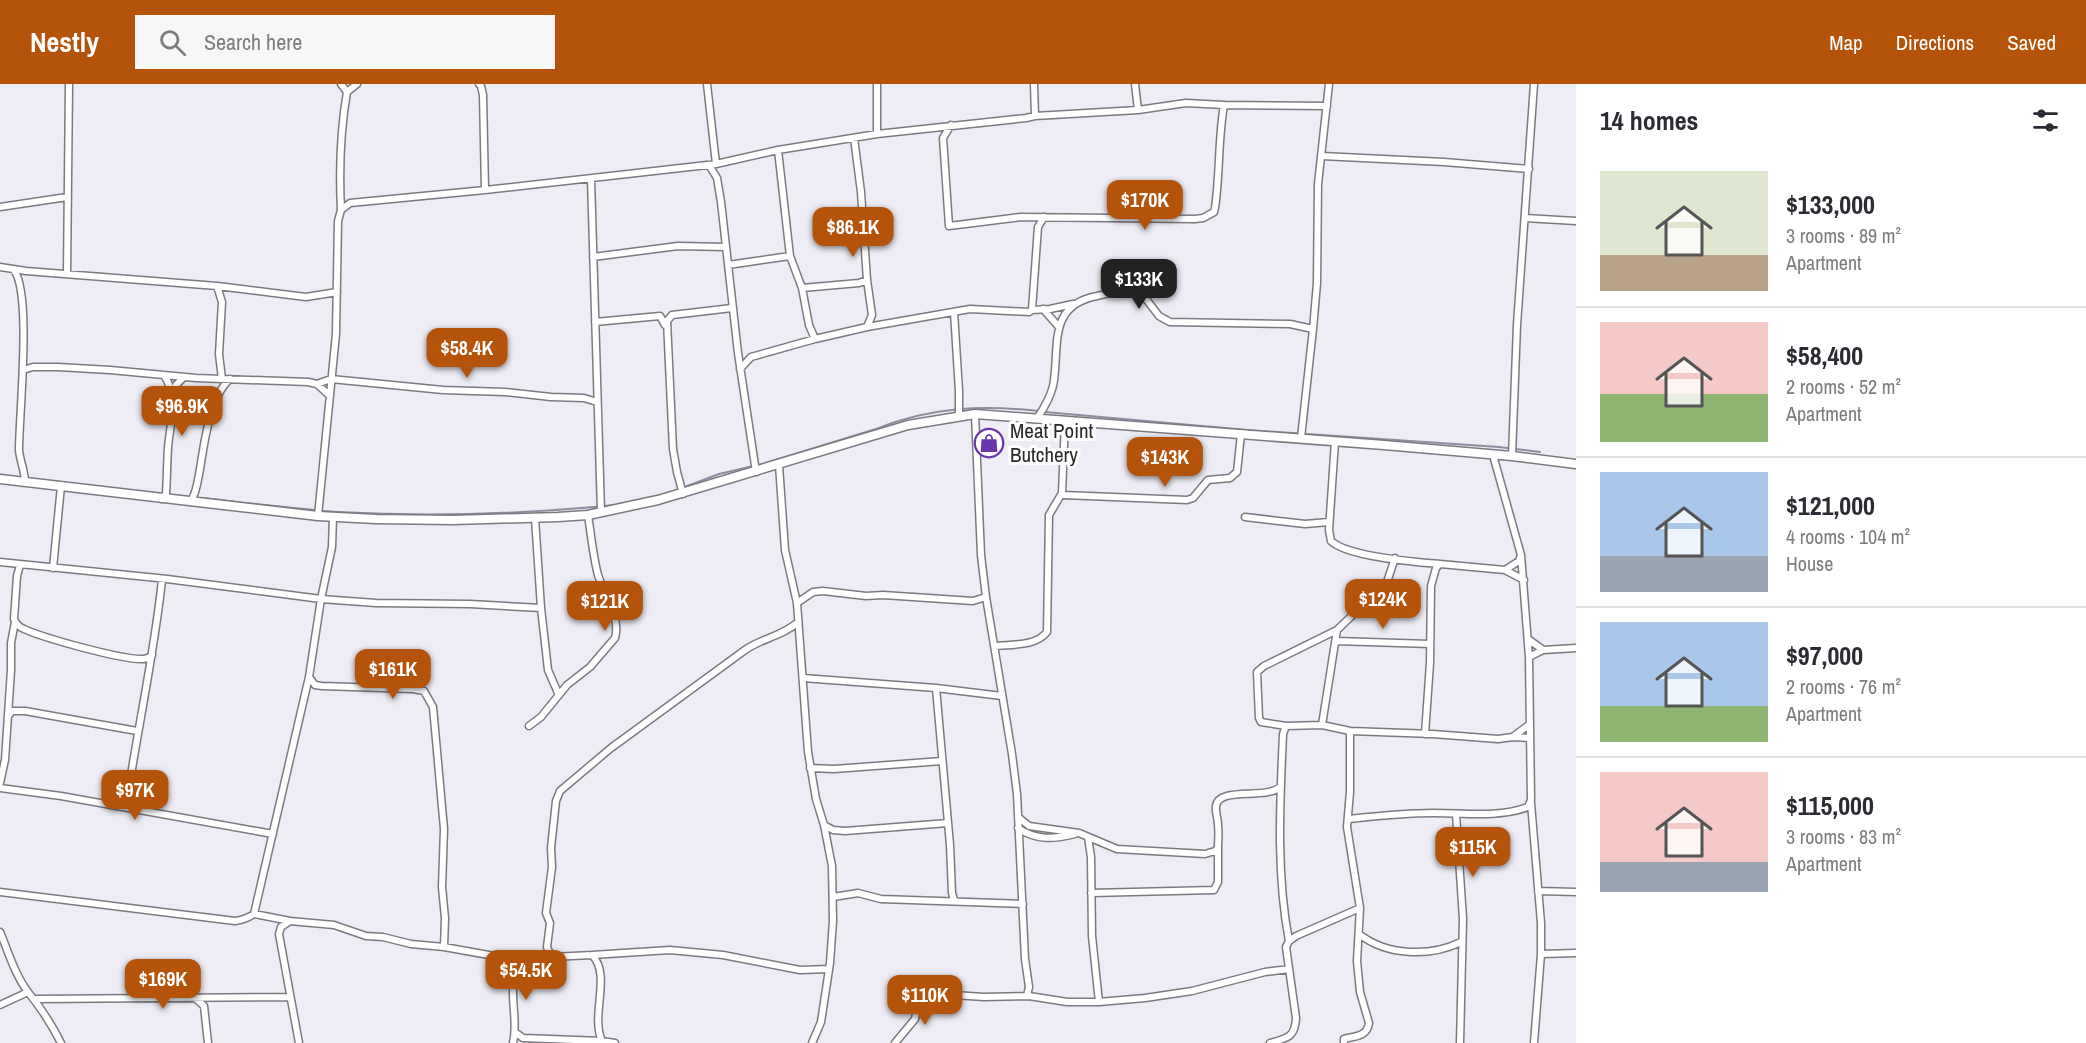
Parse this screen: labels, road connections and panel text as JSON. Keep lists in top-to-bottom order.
{
  "places": {
    "shop": ["Meat Point Butchery"]
  },
  "page": {
    "header": "Nestly",
    "search": "Search here",
    "nav": ["Map", "Directions", "Saved"],
    "heading": "14 homes",
    "list": [
      {
        "name": "$133,000",
        "note": "3 rooms · 89 m² · Apartment"
      },
      {
        "name": "$58,400",
        "note": "2 rooms · 52 m² · Apartment"
      },
      {
        "name": "$121,000",
        "note": "4 rooms · 104 m² · House"
      },
      {
        "name": "$97,000",
        "note": "2 rooms · 76 m² · Apartment"
      },
      {
        "name": "$115,000",
        "note": "3 rooms · 83 m² · Apartment"
      }
    ],
    "price": [
      "$170K",
      "$86.1K",
      "$133K",
      "$58.4K",
      "$96.9K",
      "$143K",
      "$124K",
      "$121K",
      "$161K",
      "$97K",
      "$115K",
      "$54.5K",
      "$169K",
      "$110K"
    ]
  }
}
